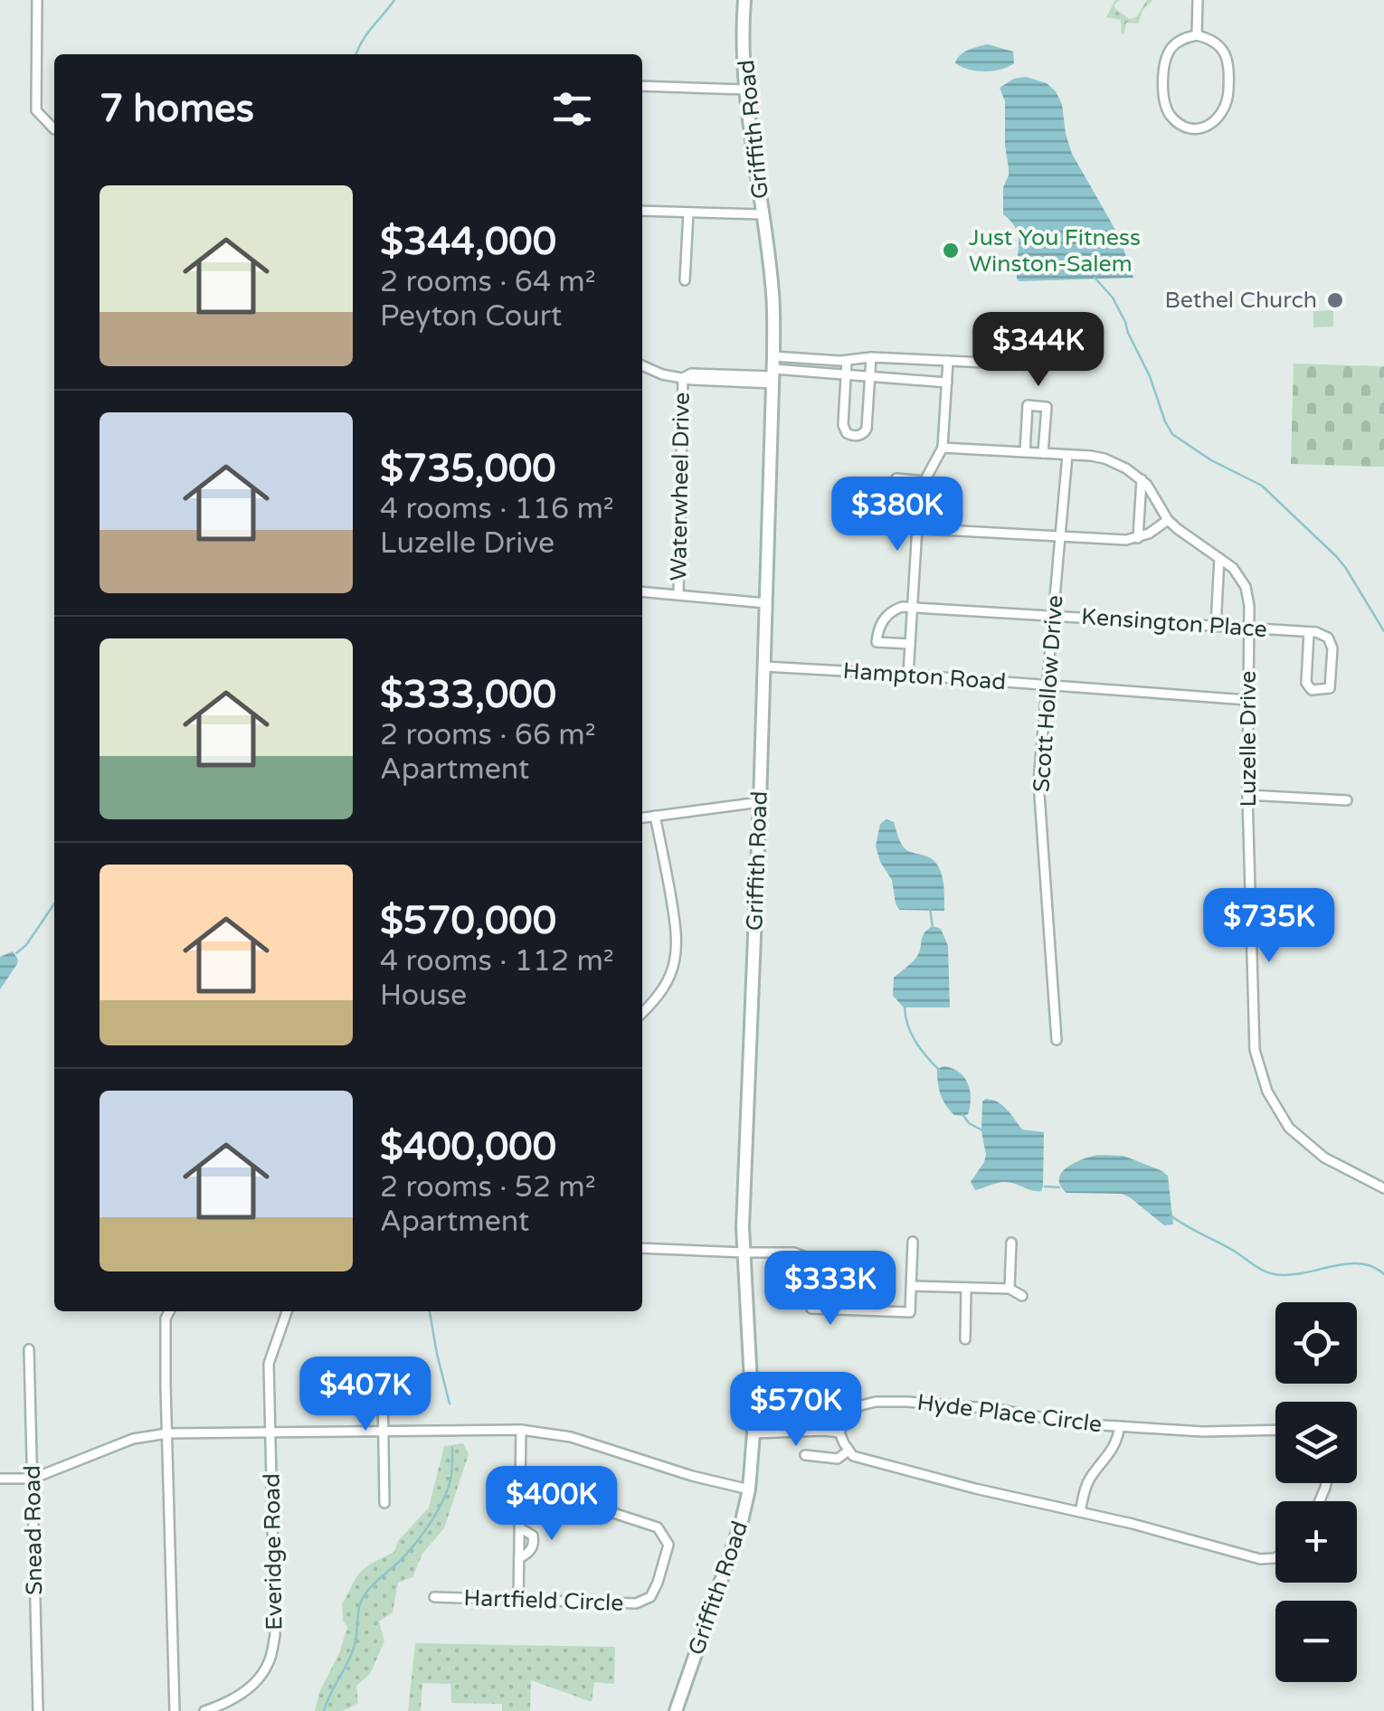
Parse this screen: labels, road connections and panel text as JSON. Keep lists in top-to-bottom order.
{
  "streets": {
    "street": [
      "Griffith Road",
      "Waterwheel Drive",
      "Kensington Place",
      "Hampton Road",
      "Scott Hollow Drive",
      "Luzelle Drive",
      "Hyde Place Circle",
      "Snead Road",
      "Everidge Road",
      "Hartfield Circle"
    ]
  },
  "crossings": [
    ["Griffith Road", "Hampton Road"],
    ["Kensington Place", "Scott Hollow Drive"],
    ["Kensington Place", "Luzelle Drive"],
    ["Hampton Road", "Scott Hollow Drive"],
    ["Hampton Road", "Luzelle Drive"],
    ["Scott Hollow Drive", "Luzelle Drive"]
  ],
  "places": ["Just You Fitness Winston-Salem", "Bethel Church"],
  "page": {
    "heading": "7 homes",
    "list": [
      {
        "name": "$344,000",
        "note": "2 rooms · 64 m² · Peyton Court"
      },
      {
        "name": "$735,000",
        "note": "4 rooms · 116 m² · Luzelle Drive"
      },
      {
        "name": "$333,000",
        "note": "2 rooms · 66 m² · Apartment"
      },
      {
        "name": "$570,000",
        "note": "4 rooms · 112 m² · House"
      },
      {
        "name": "$400,000",
        "note": "2 rooms · 52 m² · Apartment"
      }
    ],
    "price": [
      "$344K",
      "$380K",
      "$735K",
      "$333K",
      "$407K",
      "$570K",
      "$400K"
    ],
    "map_buttons": ["+", "−"]
  }
}
